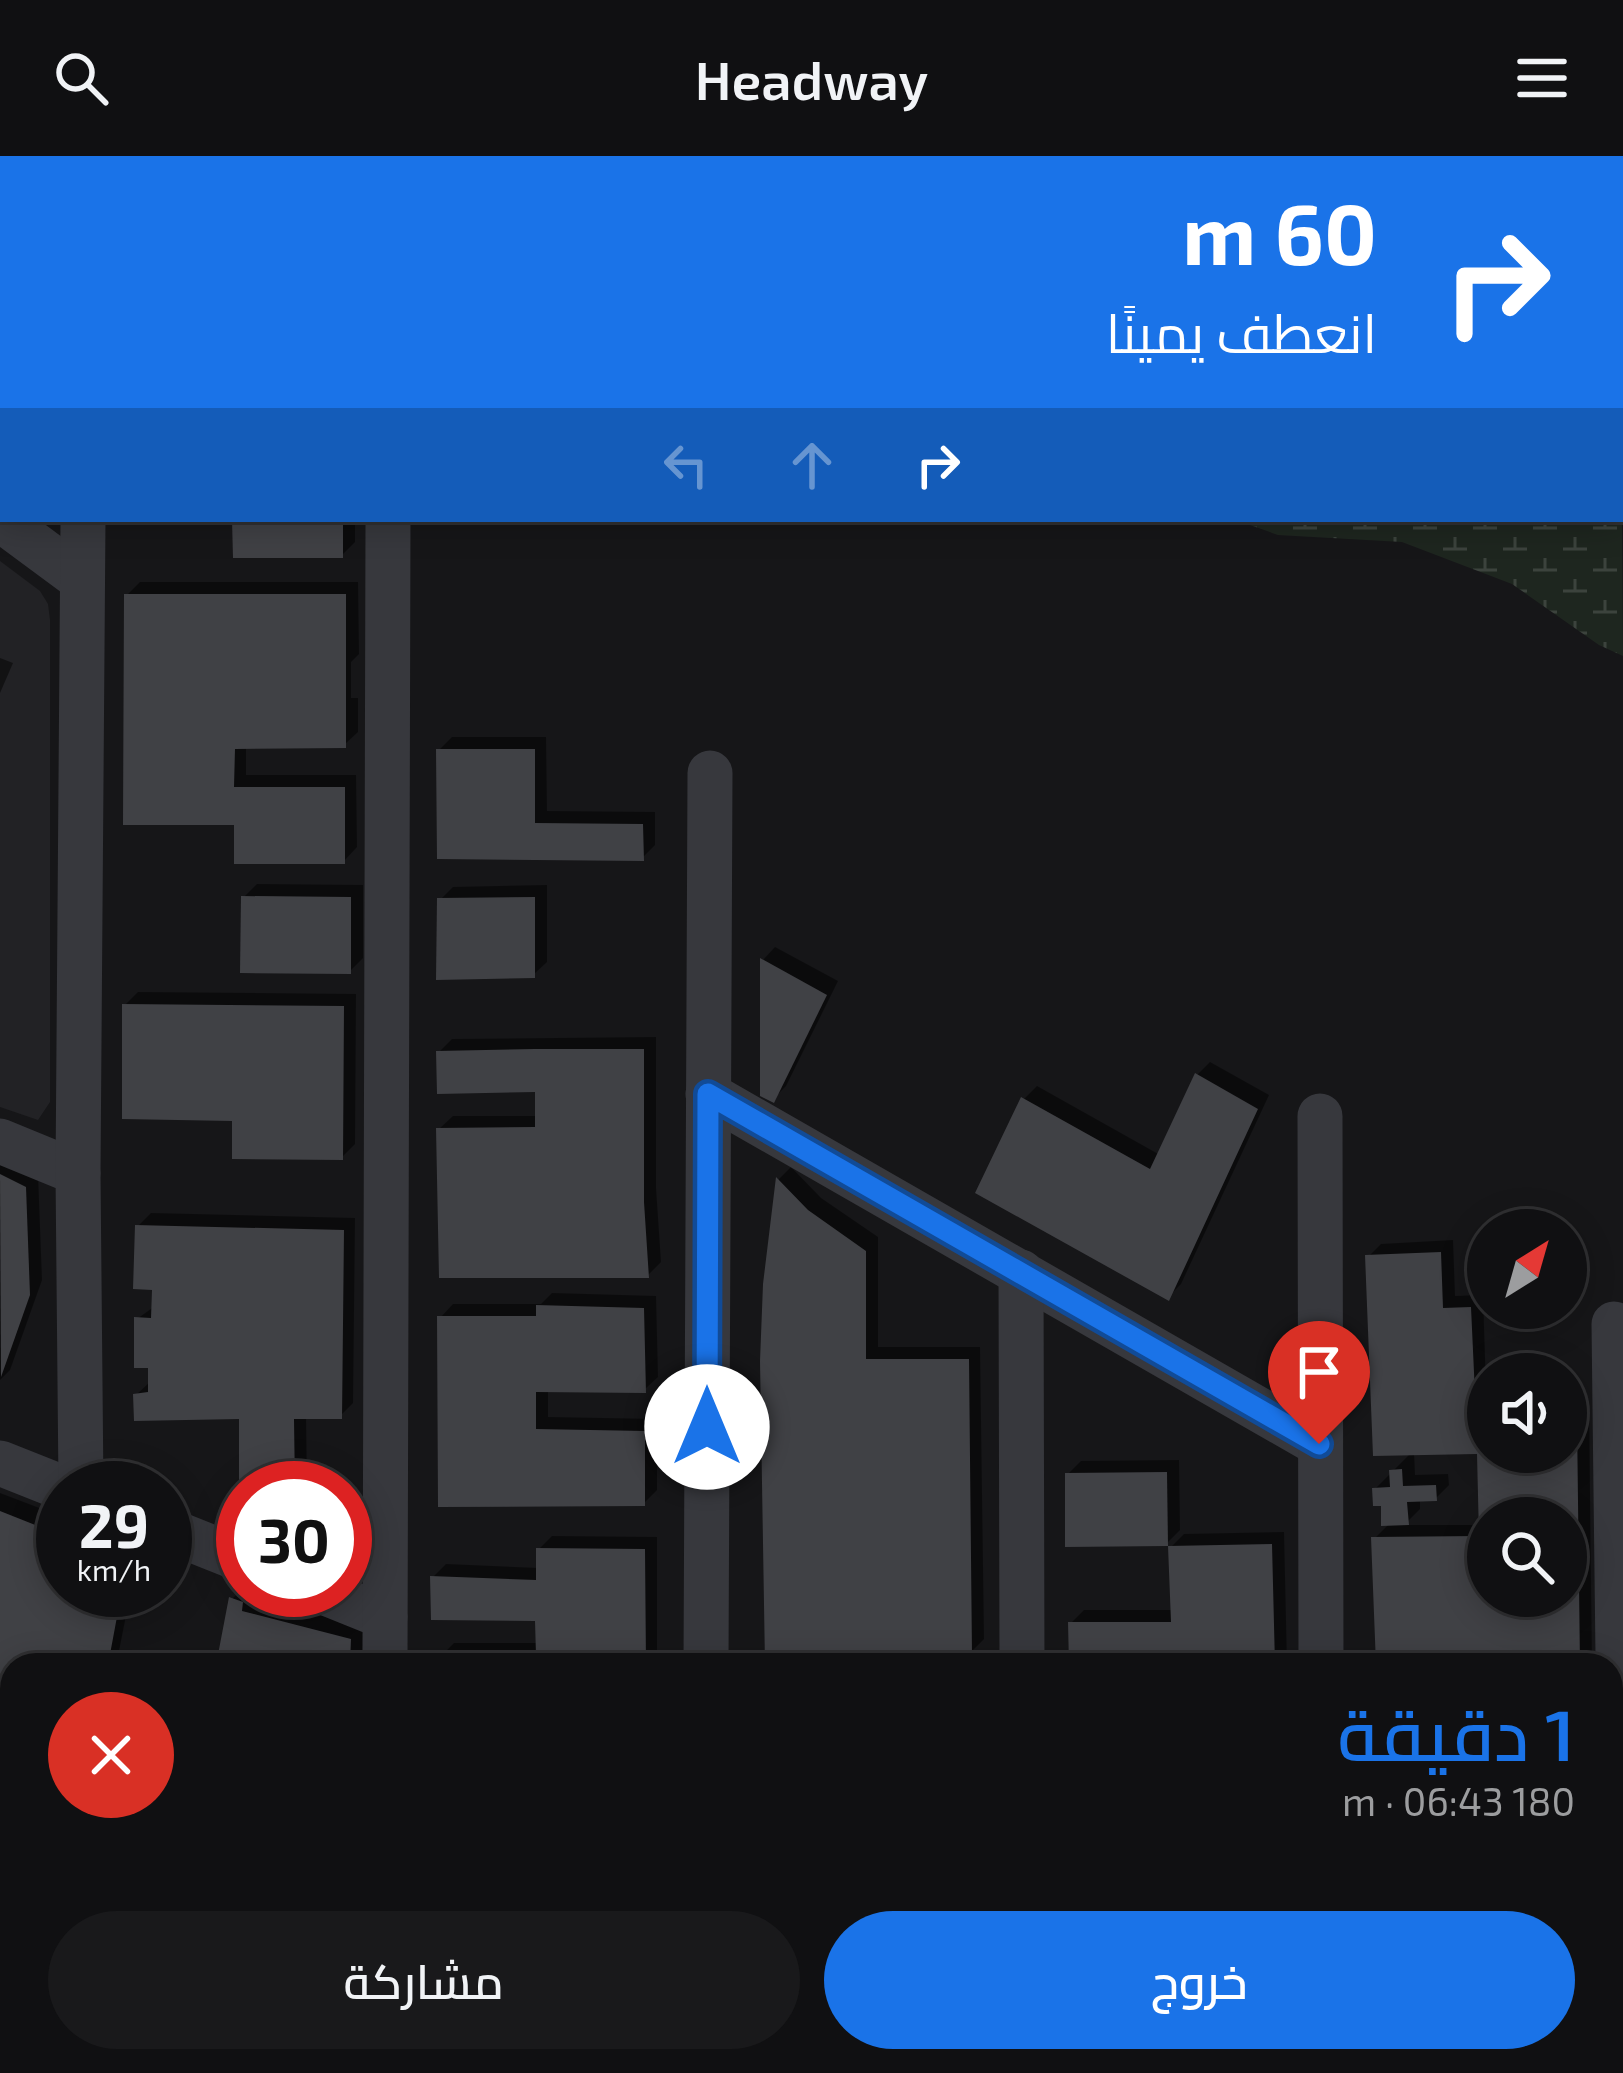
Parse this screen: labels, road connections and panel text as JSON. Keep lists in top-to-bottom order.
{
  "north": "top right",
  "page": {
    "header": "Headway",
    "turn": ["60 m", "انعطف يمينًا"],
    "speed": "29 km/h",
    "limit": "30",
    "heading": ["1 دقيقة", "180 m · 06:43"],
    "buttons": ["خروج", "مشاركة"]
  }
}
